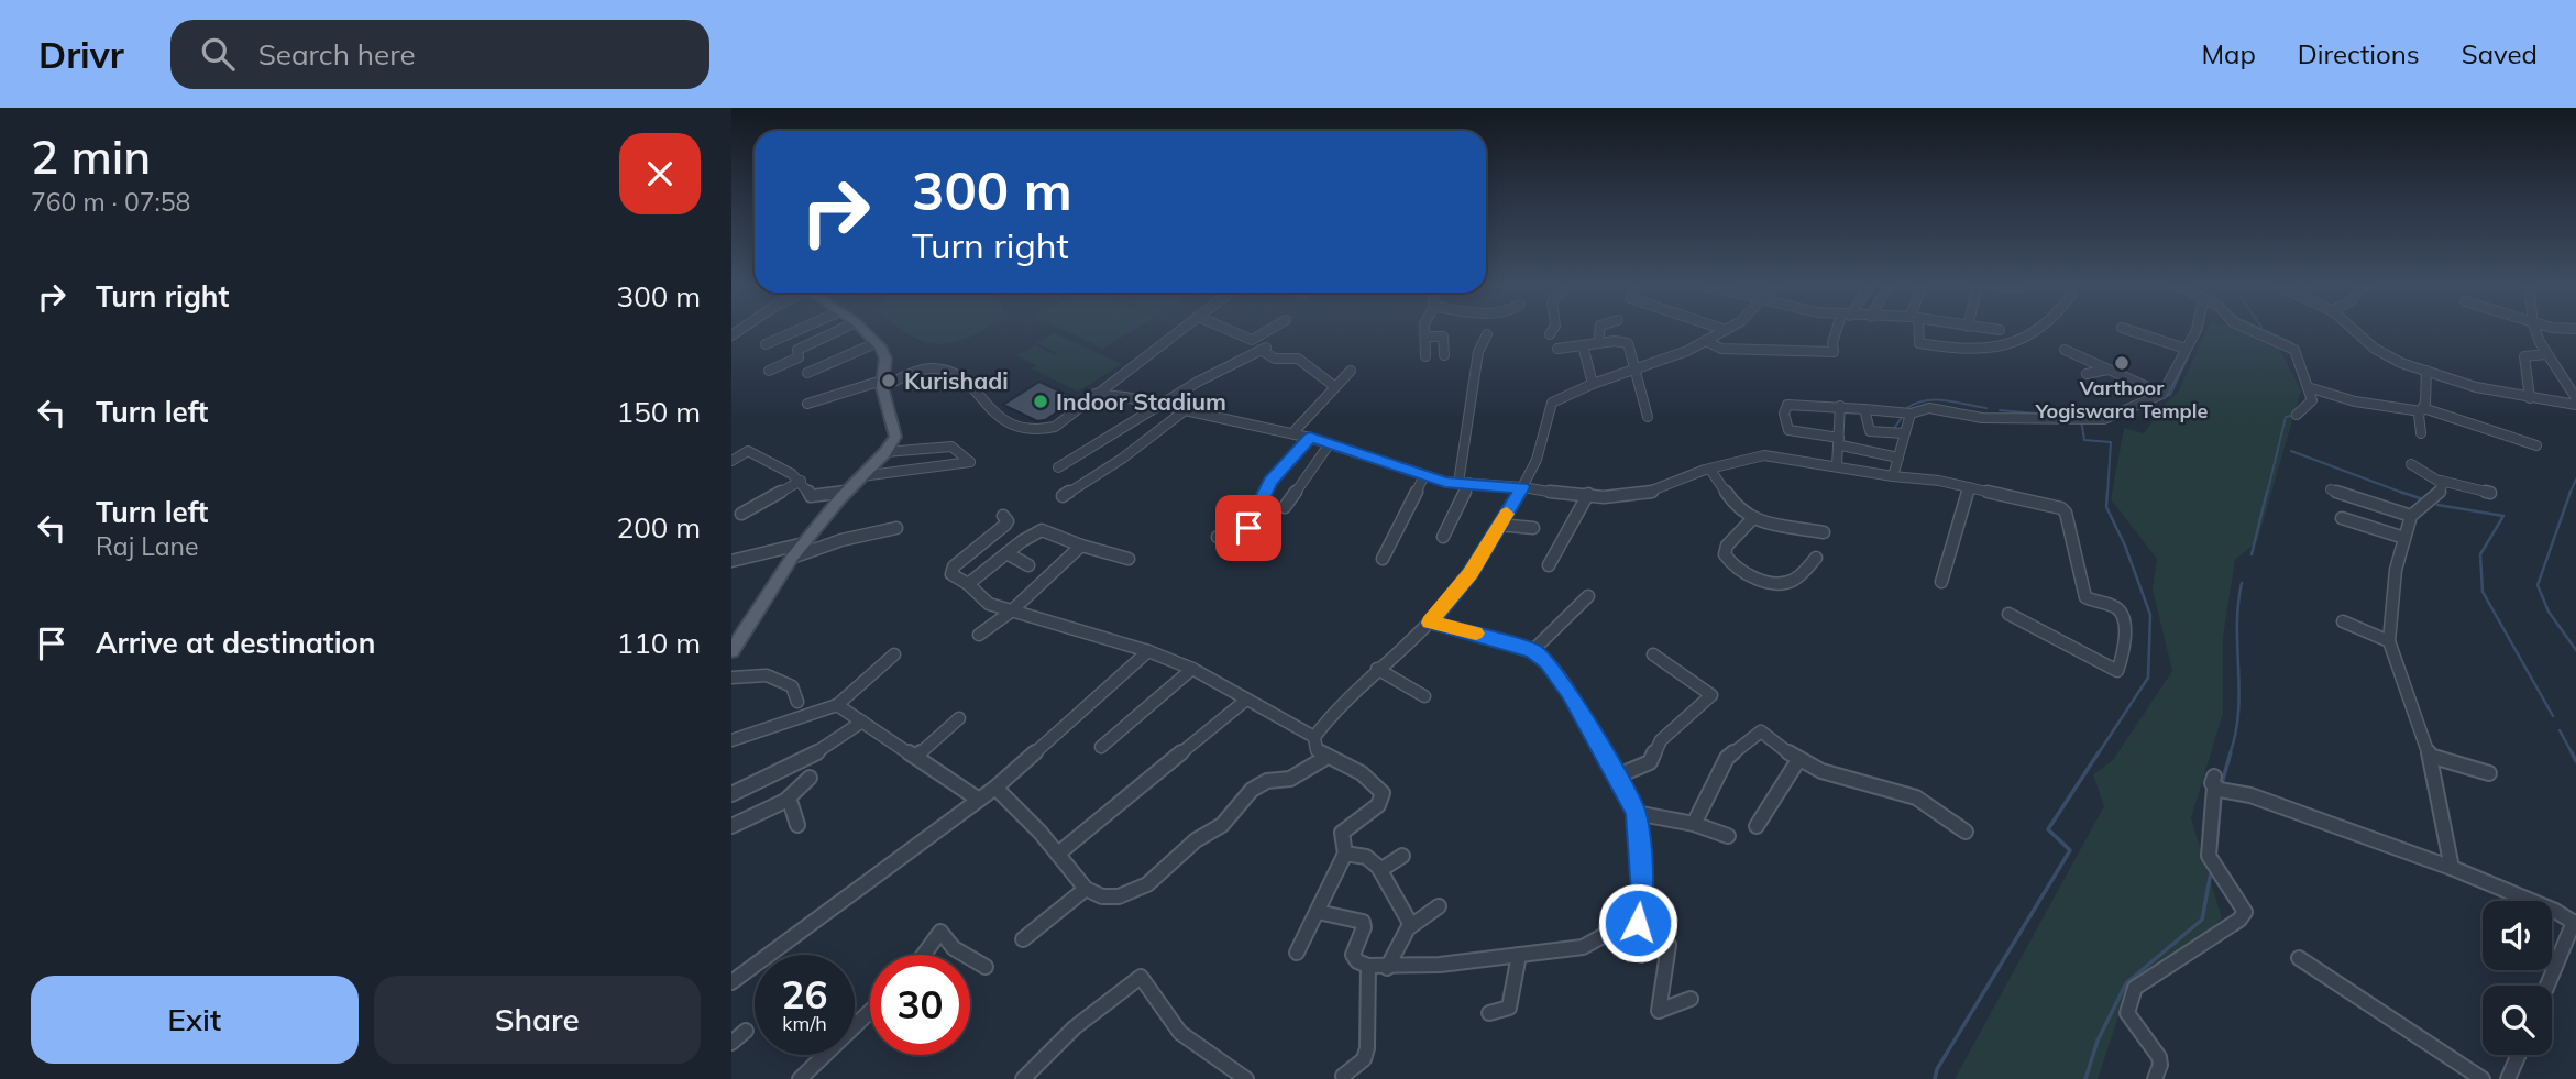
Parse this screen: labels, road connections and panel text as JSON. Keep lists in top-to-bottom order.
{
  "places": ["Varthoor Yogiswara Temple", "Kurishadi", "Indoor Stadium"],
  "page": {
    "header": "Drivr",
    "search": "Search here",
    "nav": ["Map", "Directions", "Saved"],
    "heading": ["2 min", "760 m · 07:58"],
    "turn": ["300 m", "Turn right"],
    "list": [
      {
        "name": "Turn right",
        "value": "300 m"
      },
      {
        "name": "Turn left",
        "value": "150 m"
      },
      {
        "name": "Turn left",
        "note": "Raj Lane",
        "value": "200 m"
      },
      {
        "name": "Arrive at destination",
        "value": "110 m"
      }
    ],
    "speed": "26 km/h",
    "limit": "30",
    "buttons": ["Exit", "Share"]
  }
}
